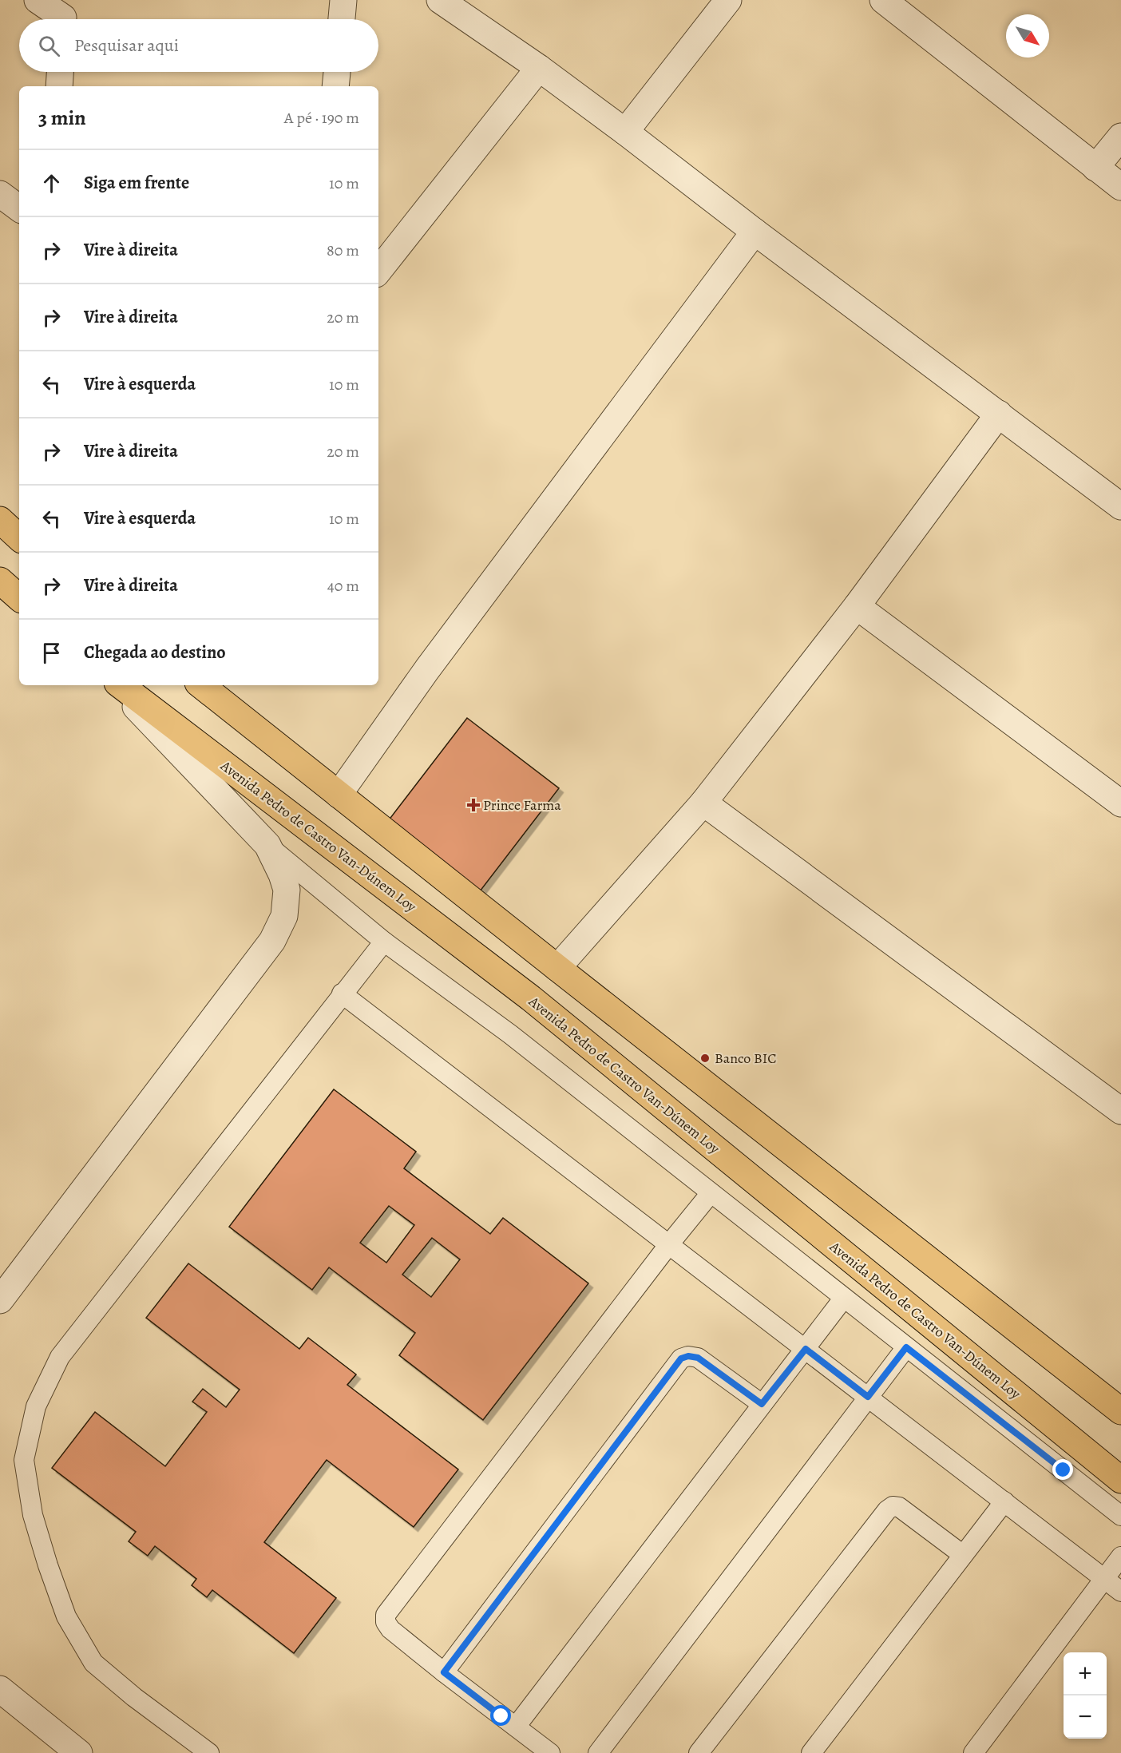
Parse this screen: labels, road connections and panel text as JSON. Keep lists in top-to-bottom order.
{
  "streets": {
    "highway": ["Avenida Pedro de Castro Van-Dúnem Loy"]
  },
  "places": {
    "health": ["Prince Farma"],
    "other": ["Banco BIC"]
  },
  "north": "bottom right",
  "page": {
    "search": "Pesquisar aqui",
    "heading": ["3 min", "A pé · 190 m"],
    "list": [
      ["Siga em frente", "10 m"],
      ["Vire à direita", "80 m"],
      ["Vire à direita", "20 m"],
      ["Vire à esquerda", "10 m"],
      ["Vire à direita", "20 m"],
      ["Vire à esquerda", "10 m"],
      ["Vire à direita", "40 m"],
      "Chegada ao destino"
    ],
    "map_buttons": ["+", "−"]
  }
}
